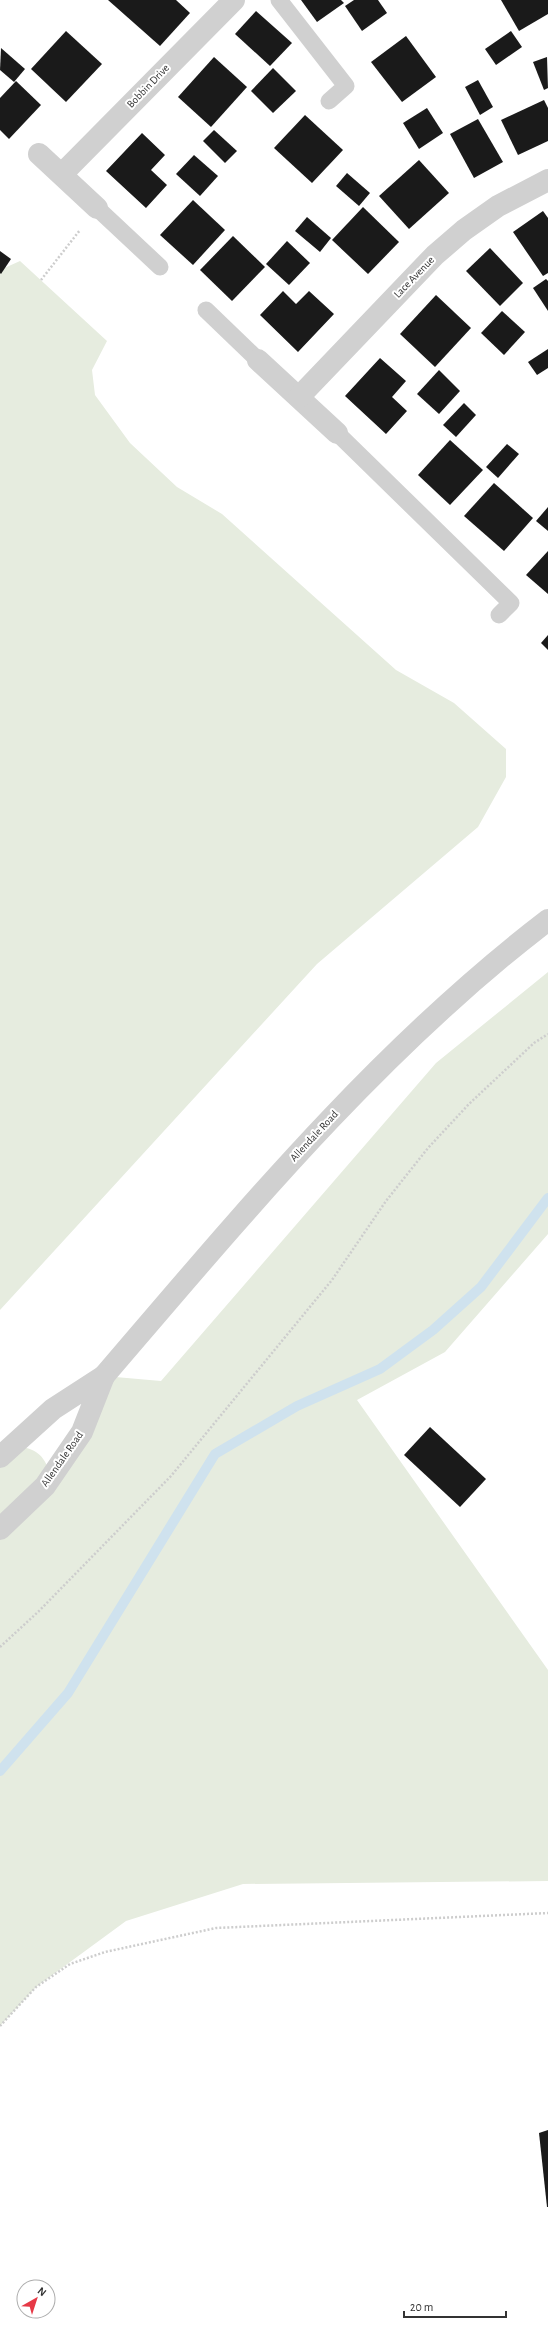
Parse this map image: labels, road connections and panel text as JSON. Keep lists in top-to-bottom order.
{
  "streets": {
    "street": ["Bobbin Drive", "Lace Avenue", "Allendale Road"]
  },
  "scale_bar": "20 m",
  "north": "top right"
}
